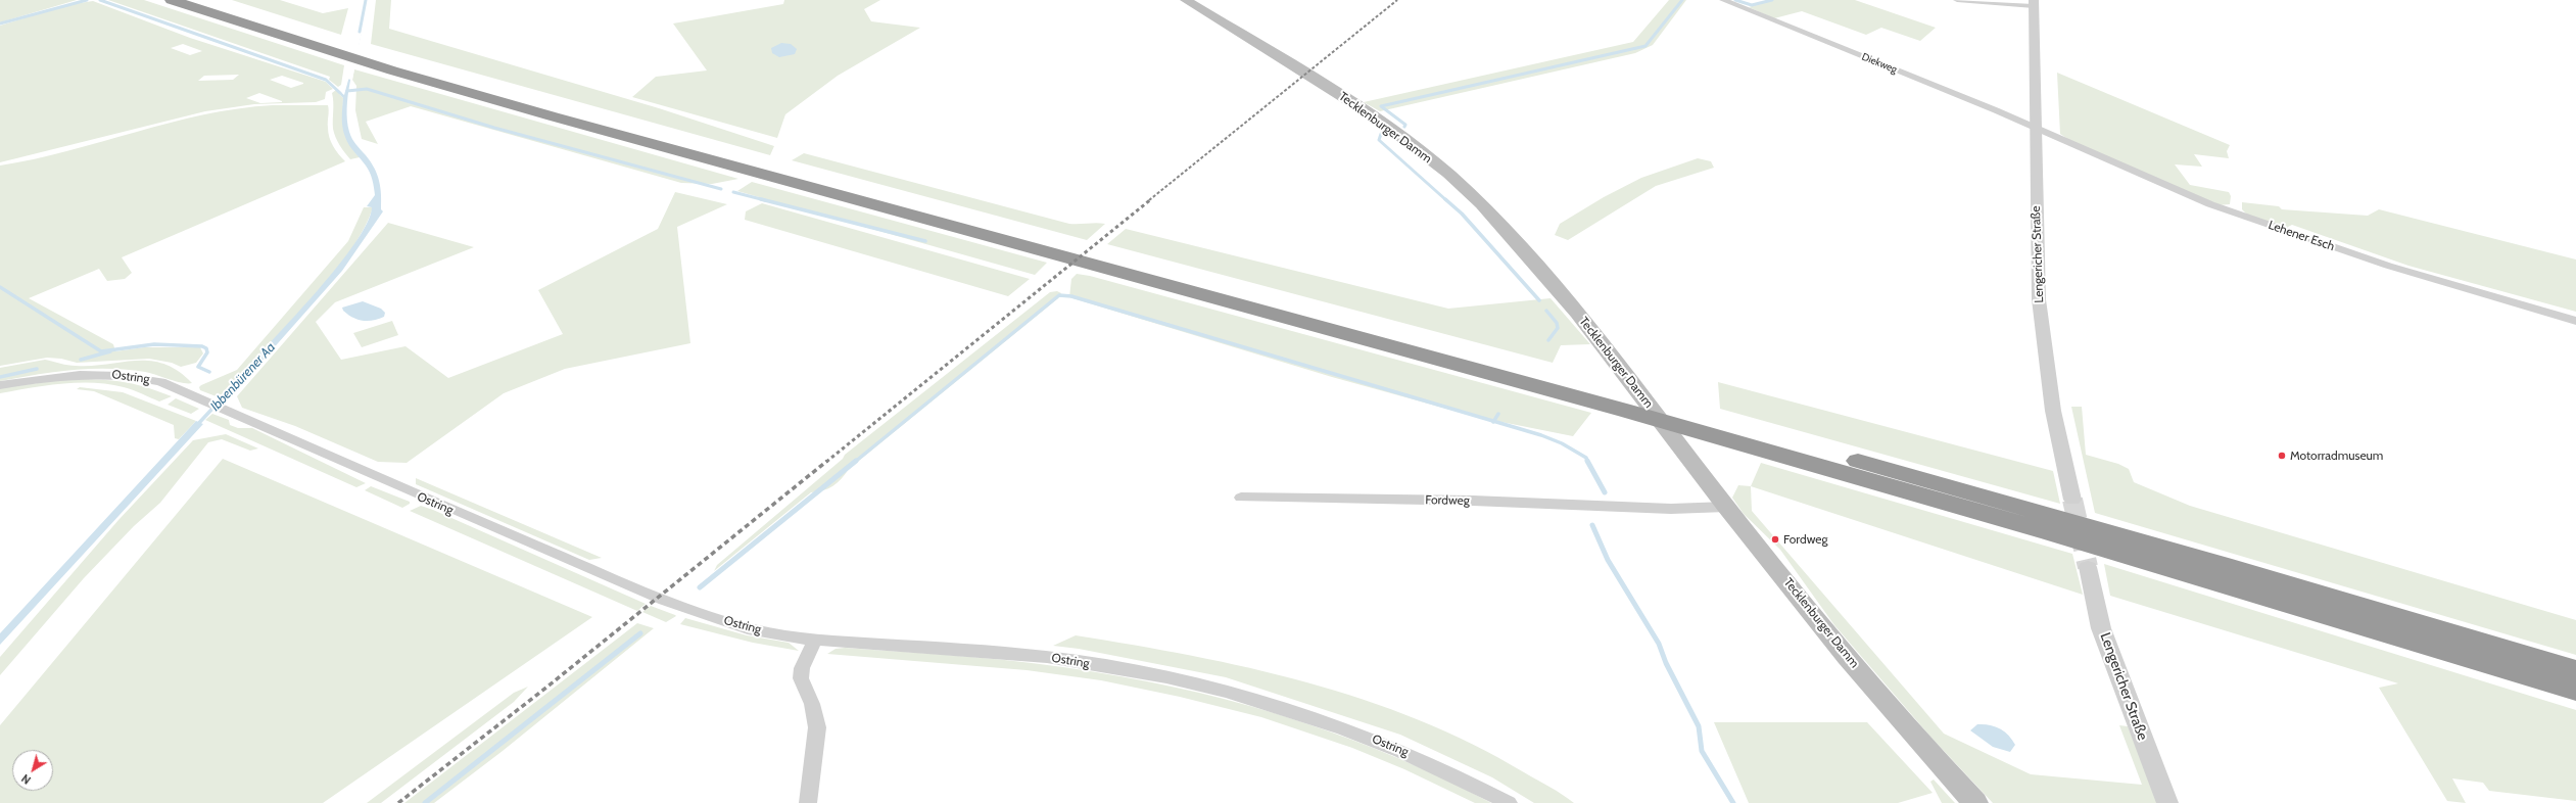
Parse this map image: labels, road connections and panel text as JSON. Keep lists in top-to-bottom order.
{
  "streets": {
    "main road": ["Tecklenburger Damm"],
    "street": [
      "Diekweg",
      "Lehener Esch",
      "Lengericher Straße",
      "Ostring",
      "Fordweg"
    ]
  },
  "crossings": [
    ["Diekweg", "Lehener Esch"],
    ["Diekweg", "Lengericher Straße"],
    ["Tecklenburger Damm", "Fordweg"],
    ["Lehener Esch", "Lengericher Straße"]
  ],
  "water": ["Ibbenbürener Aa"],
  "places": ["Motorradmuseum", "Fordweg"],
  "north": "bottom left"
}
